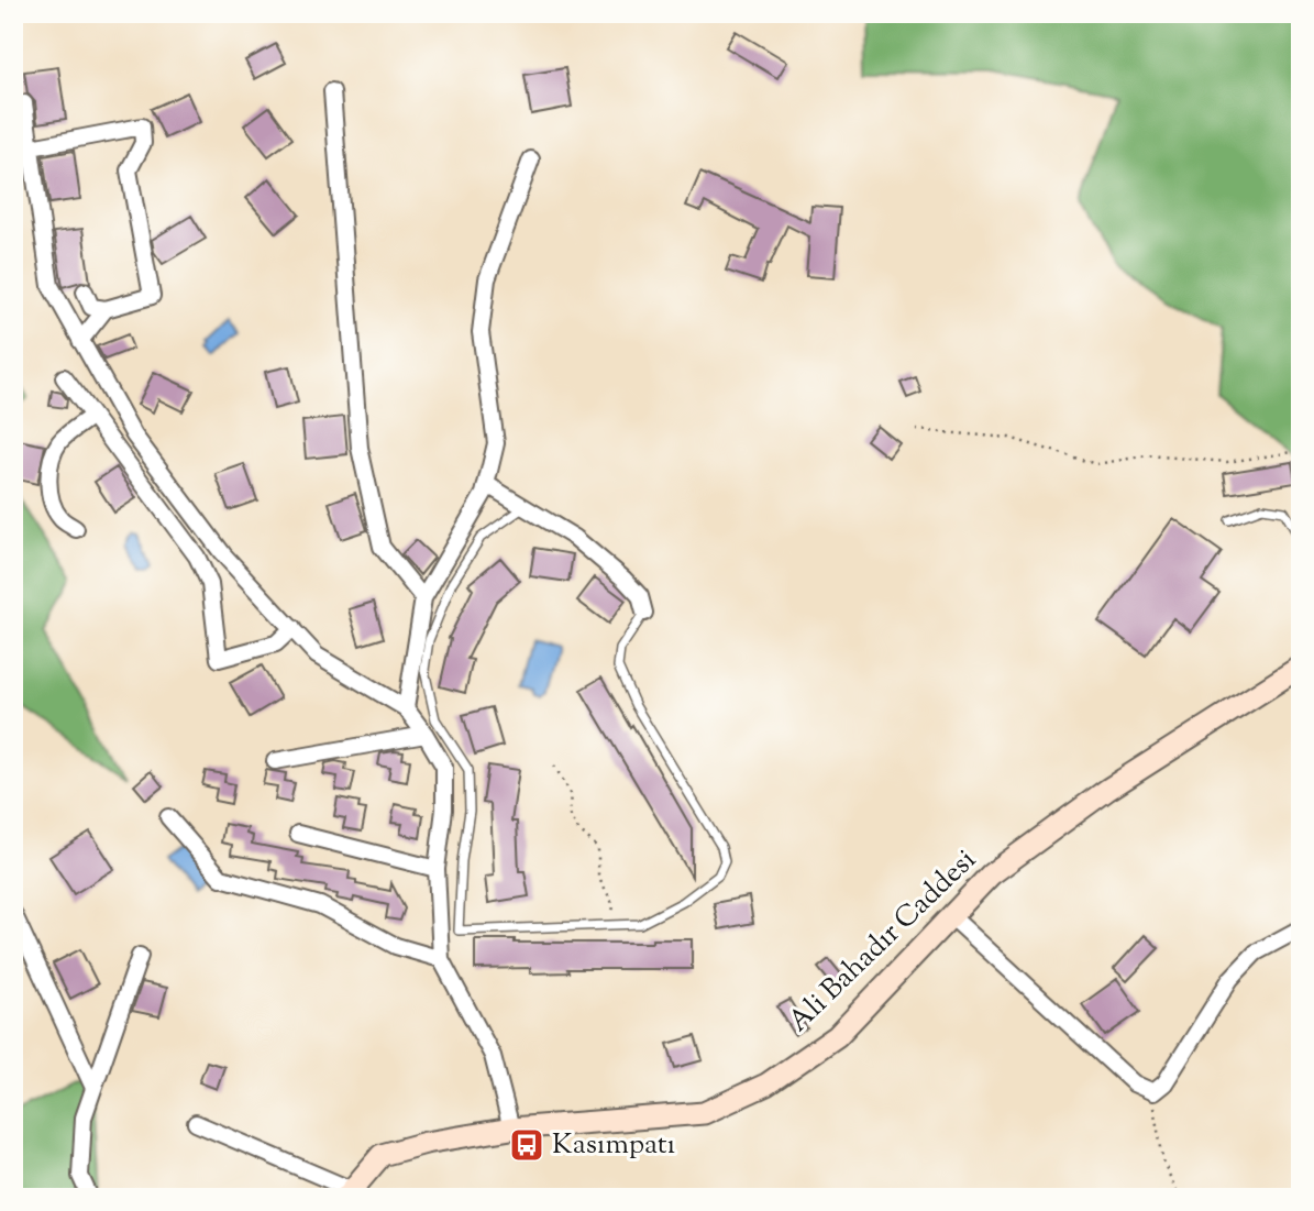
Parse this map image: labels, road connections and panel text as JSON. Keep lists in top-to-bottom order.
{
  "streets": {
    "main road": ["Ali Bahadır Caddesi"]
  },
  "places": {
    "bus stop": ["Kasımpatı"]
  }
}
